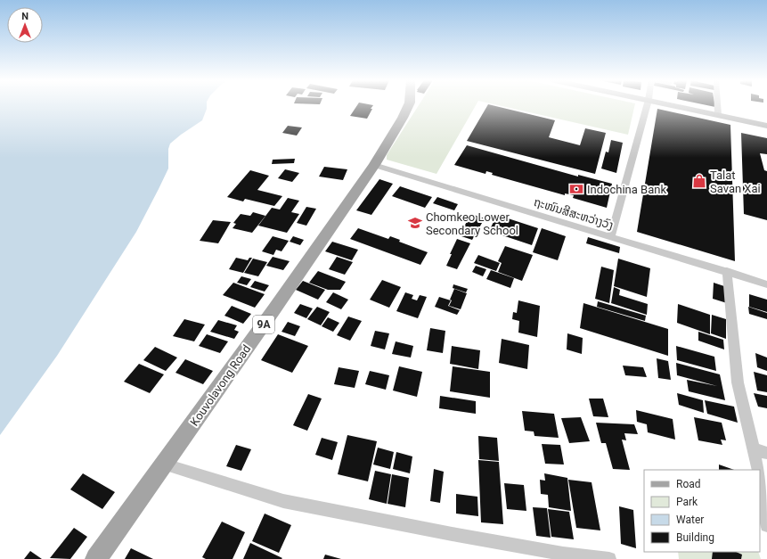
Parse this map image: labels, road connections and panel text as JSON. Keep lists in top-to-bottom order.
{
  "streets": {
    "main road": ["9A", "Kouvolavong Road"],
    "street": ["ຖະໜົນສີສະຫວ່າງວົງ"]
  },
  "crossings": [
    ["ຖະໜົນສີສະຫວ່າງວົງ", "Kouvolavong Road"]
  ],
  "places": {
    "shop": ["Talat Savan Xai"],
    "bank": ["Indochina Bank"],
    "school or university": ["Chomkeo Lower Secondary School"]
  },
  "legend": [
    "Road",
    "Park",
    "Water",
    "Building"
  ],
  "north": "top"
}
